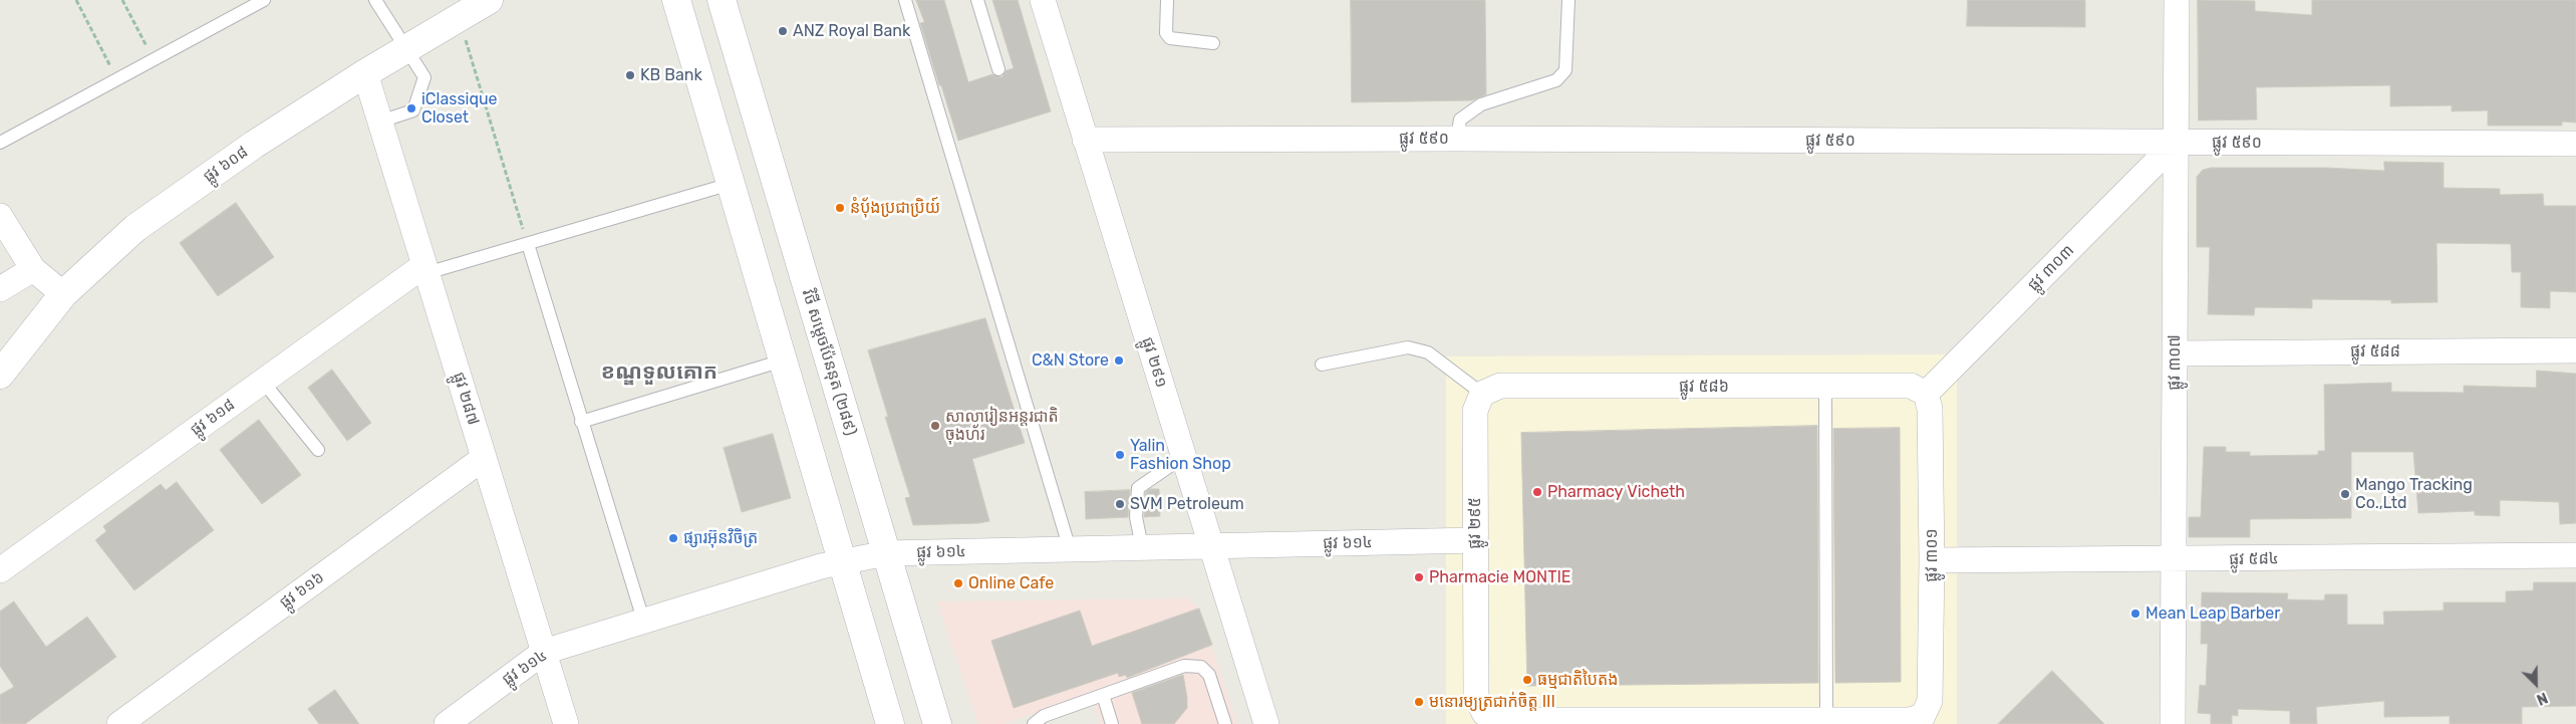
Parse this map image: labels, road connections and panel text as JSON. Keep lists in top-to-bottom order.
{
  "streets": {
    "main road": ["ផ្លូវ ៦០៨", "វិថី សម្តេចប៉ែននុត (២៨៩)"],
    "street": [
      "ផ្លូវ ៥៩០",
      "ផ្លូវ ៣០៣",
      "ផ្លូវ ៥៨៨",
      "ផ្លូវ ២៩១",
      "ផ្លូវ ៣០៧",
      "ផ្លូវ ៥៨៦",
      "ផ្លូវ ២៨៧",
      "ផ្លូវ ៦១៨",
      "ផ្លូវ ២៩៥",
      "ផ្លូវ ៦១៤",
      "ផ្លូវ ៣០១",
      "ផ្លូវ ៥៨៤",
      "ផ្លូវ ៦១៦"
    ]
  },
  "crossings": [
    ["ផ្លូវ ៥៩០", "ផ្លូវ ៣០៣"],
    ["ផ្លូវ ៥៩០", "ផ្លូវ ២៩១"],
    ["ផ្លូវ ៥៩០", "ផ្លូវ ៣០៧"],
    ["ផ្លូវ ៦០៨", "ផ្លូវ ២៨៧"],
    ["ផ្លូវ ៣០៣", "ផ្លូវ ៣០៧"],
    ["ផ្លូវ ៣០៣", "ផ្លូវ ៥៨៦"],
    ["ផ្លូវ ៣០៣", "ផ្លូវ ៣០១"],
    ["ផ្លូវ ៥៨៨", "ផ្លូវ ៣០៧"],
    ["វិថី សម្តេចប៉ែននុត (២៨៩)", "ផ្លូវ ៦១៤"],
    ["ផ្លូវ ២៩១", "ផ្លូវ ៦១៤"],
    ["ផ្លូវ ៣០៧", "ផ្លូវ ៥៨៤"],
    ["ផ្លូវ ៥៨៦", "ផ្លូវ ២៩៥"],
    ["ផ្លូវ ៥៨៦", "ផ្លូវ ៣០១"],
    ["ផ្លូវ ២៨៧", "ផ្លូវ ៦១៨"],
    ["ផ្លូវ ២៨៧", "ផ្លូវ ៦១៤"],
    ["ផ្លូវ ២៨៧", "ផ្លូវ ៦១៦"],
    ["ផ្លូវ ២៩៥", "ផ្លូវ ៦១៤"],
    ["ផ្លូវ ៣០១", "ផ្លូវ ៥៨៤"]
  ],
  "districts": ["ខណ្ឌទួលគោក"],
  "places": [
    "ANZ Royal Bank",
    "KB Bank",
    "iClassique Closet",
    "នំបុ័ងប្រជាប្រិយ៍",
    "C&N Store",
    "សាលារៀនអន្តរជាតិ ចុងហ័រ",
    "Yalin Fashion Shop",
    "Pharmacy Vicheth",
    "Mango Tracking Co.,Ltd",
    "SVM Petroleum",
    "ផ្សារអ៊ុនវិចិត្រ",
    "Pharmacie MONTIE",
    "Online Cafe",
    "Mean Leap Barber",
    "ធម្មជាតិបៃតង",
    "មនោរម្យត្រជាក់ចិត្ត III"
  ],
  "north": "bottom right"
}
